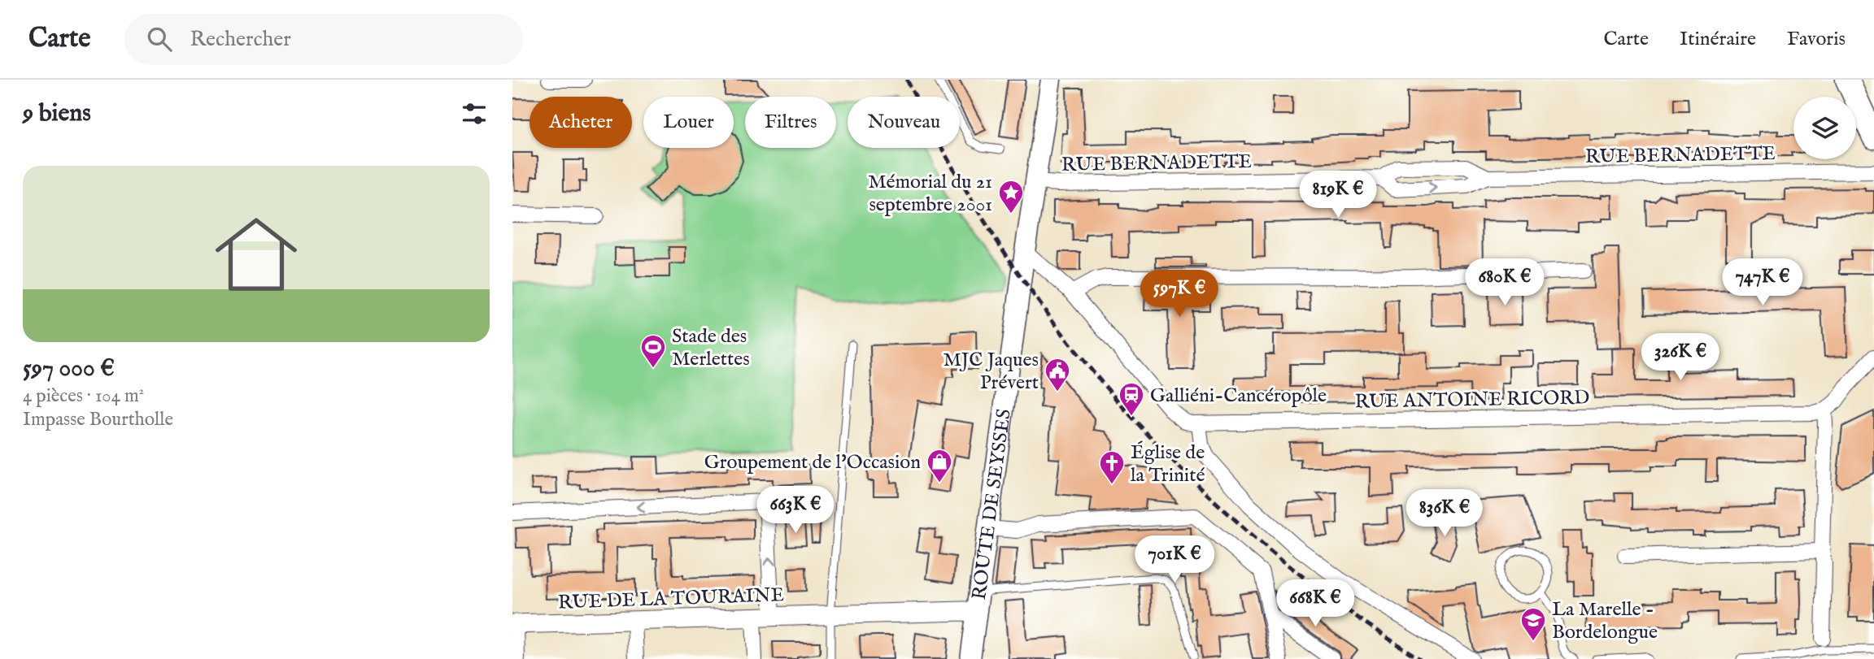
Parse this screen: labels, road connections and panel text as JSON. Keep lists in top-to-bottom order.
{
  "streets": {
    "main road": ["ROUTE DE SEYSSES"],
    "street": ["RUE BERNADETTE", "RUE ANTOINE RICORD", "RUE DE LA TOURAINE"]
  },
  "crossings": [
    ["RUE BERNADETTE", "ROUTE DE SEYSSES"],
    ["RUE ANTOINE RICORD", "ROUTE DE SEYSSES"],
    ["ROUTE DE SEYSSES", "RUE DE LA TOURAINE"]
  ],
  "places": {
    "place": ["Mémorial du 21 septembre 2001"],
    "sports": ["Stade des Merlettes"],
    "public building": ["MJC Jaques Prévert"],
    "station": ["Galliéni-Cancéropôle"],
    "shop": ["Groupement de l'Occasion"],
    "church": ["Église de la Trinité"],
    "school or university": ["La Marelle - Bordelongue"]
  },
  "page": {
    "header": "Carte",
    "search": "Rechercher",
    "nav": ["Carte", "Itinéraire", "Favoris"],
    "heading": "9 biens",
    "chip": [
      "Acheter",
      "Louer",
      "Filtres",
      "Nouveau"
    ],
    "list": [
      {
        "name": "597 000 €",
        "note": "4 pièces · 104 m² · Impasse Bourtholle"
      }
    ],
    "price": [
      "819K €",
      "680K €",
      "747K €",
      "597K €",
      "326K €",
      "663K €",
      "836K €",
      "701K €",
      "668K €"
    ]
  }
}
